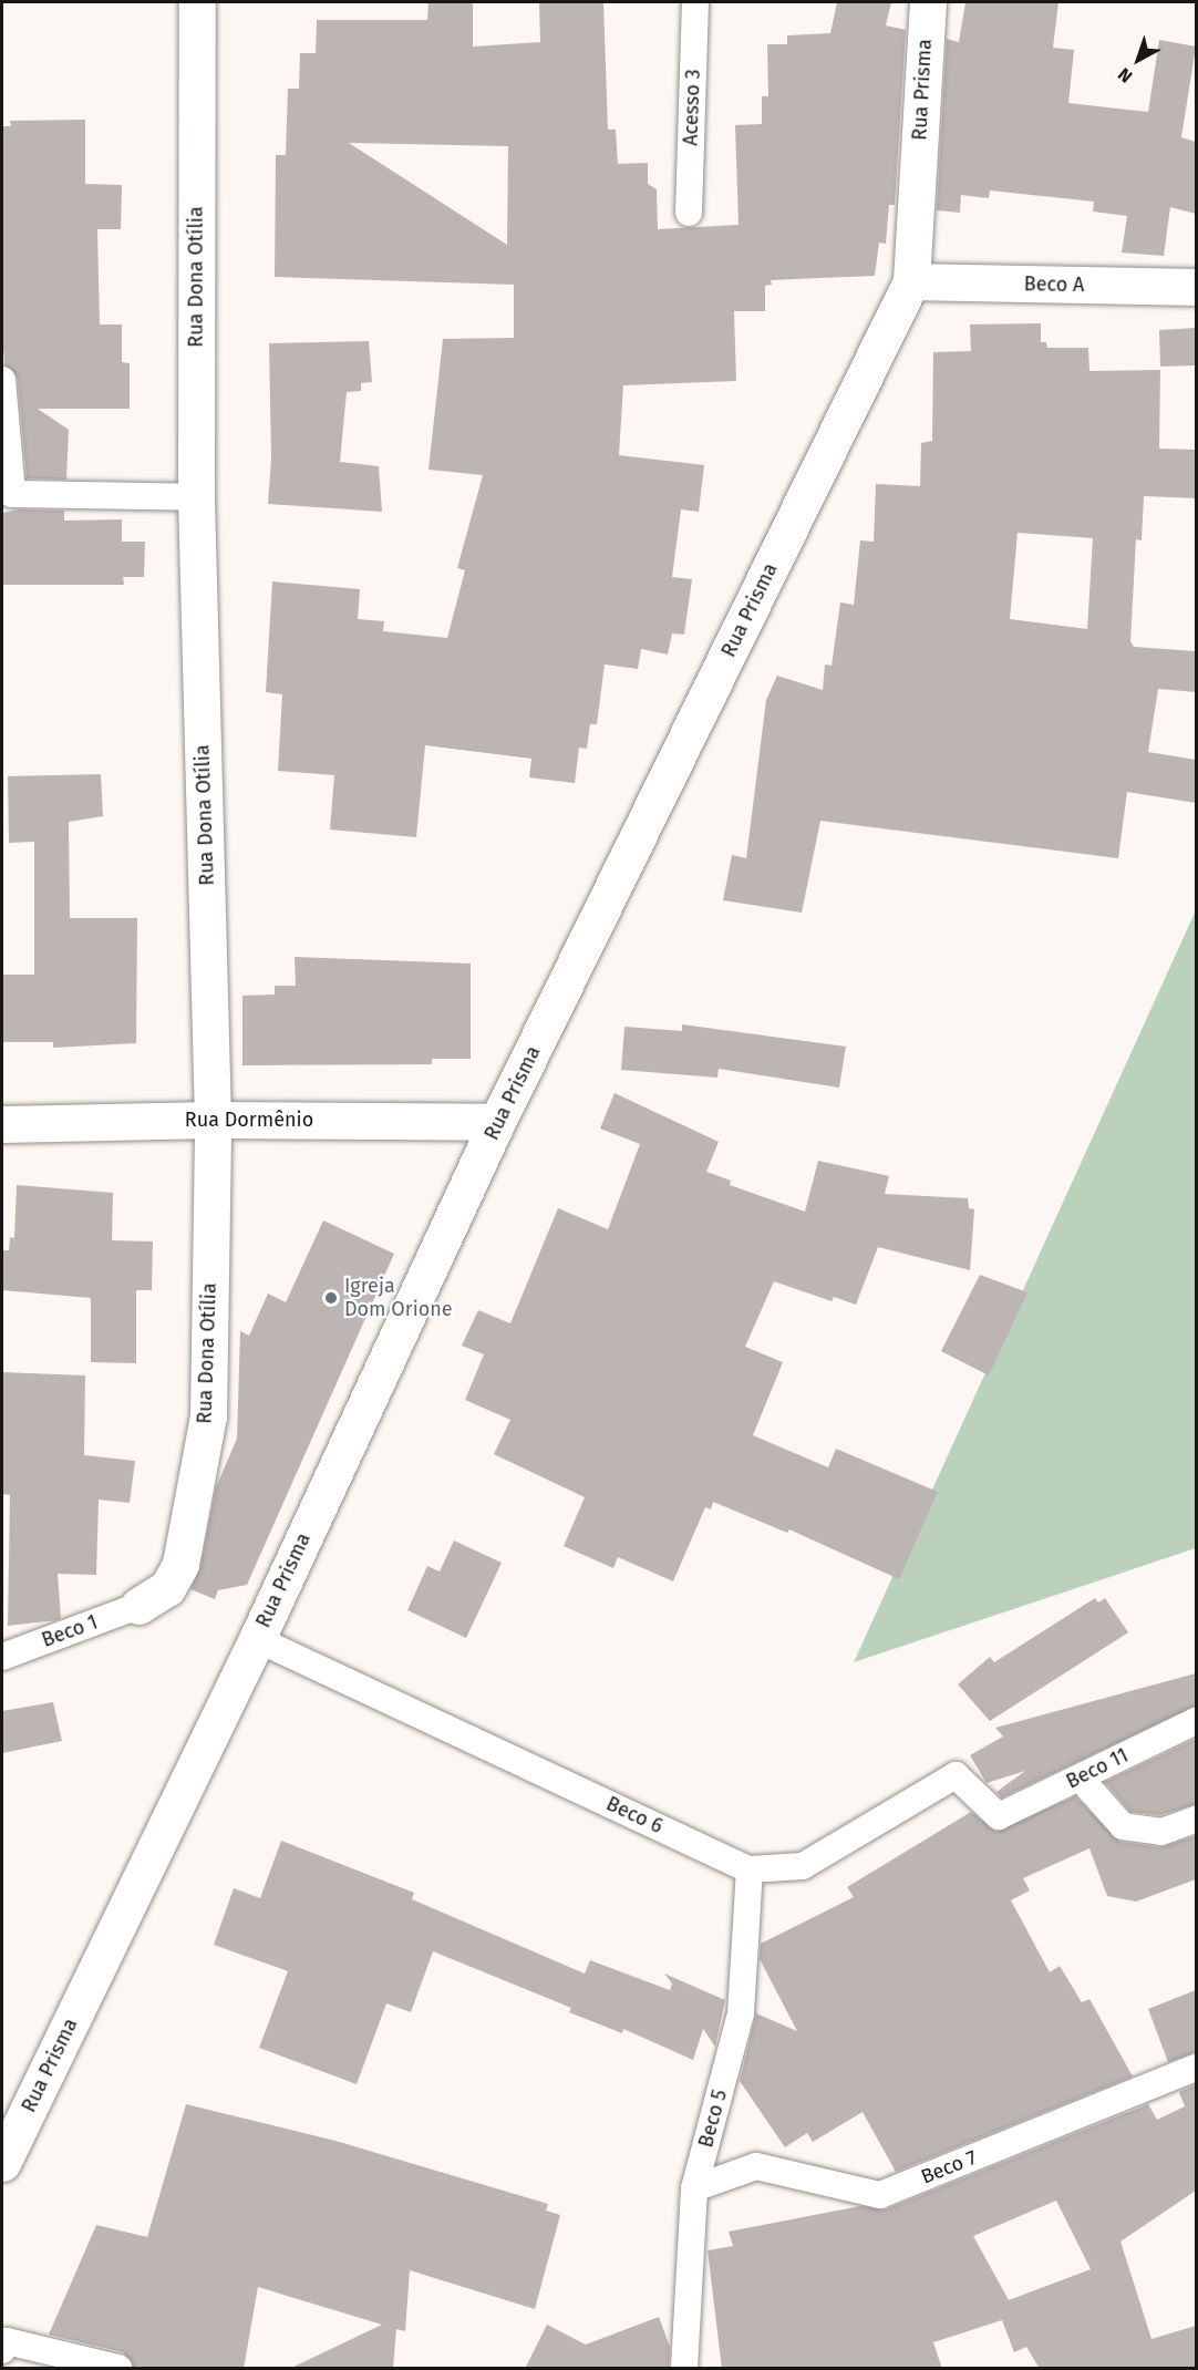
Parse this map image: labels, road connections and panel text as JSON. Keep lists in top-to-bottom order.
{
  "streets": {
    "street": [
      "Rua Prisma",
      "Rua Dona Otília",
      "Beco A",
      "Rua Dormênio"
    ],
    "lane": [
      "Acesso 3",
      "Beco 1",
      "Beco 11",
      "Beco 6",
      "Beco 5",
      "Beco 7"
    ]
  },
  "crossings": [
    ["Rua Prisma", "Beco A"],
    ["Rua Prisma", "Rua Dormênio"],
    ["Rua Prisma", "Beco 6"],
    ["Rua Dona Otília", "Rua Dormênio"],
    ["Rua Dona Otília", "Beco 1"],
    ["Beco 11", "Beco 6"],
    ["Beco 6", "Beco 5"],
    ["Beco 5", "Beco 7"]
  ],
  "places": ["Igreja Dom Orione"],
  "north": "bottom left"
}
